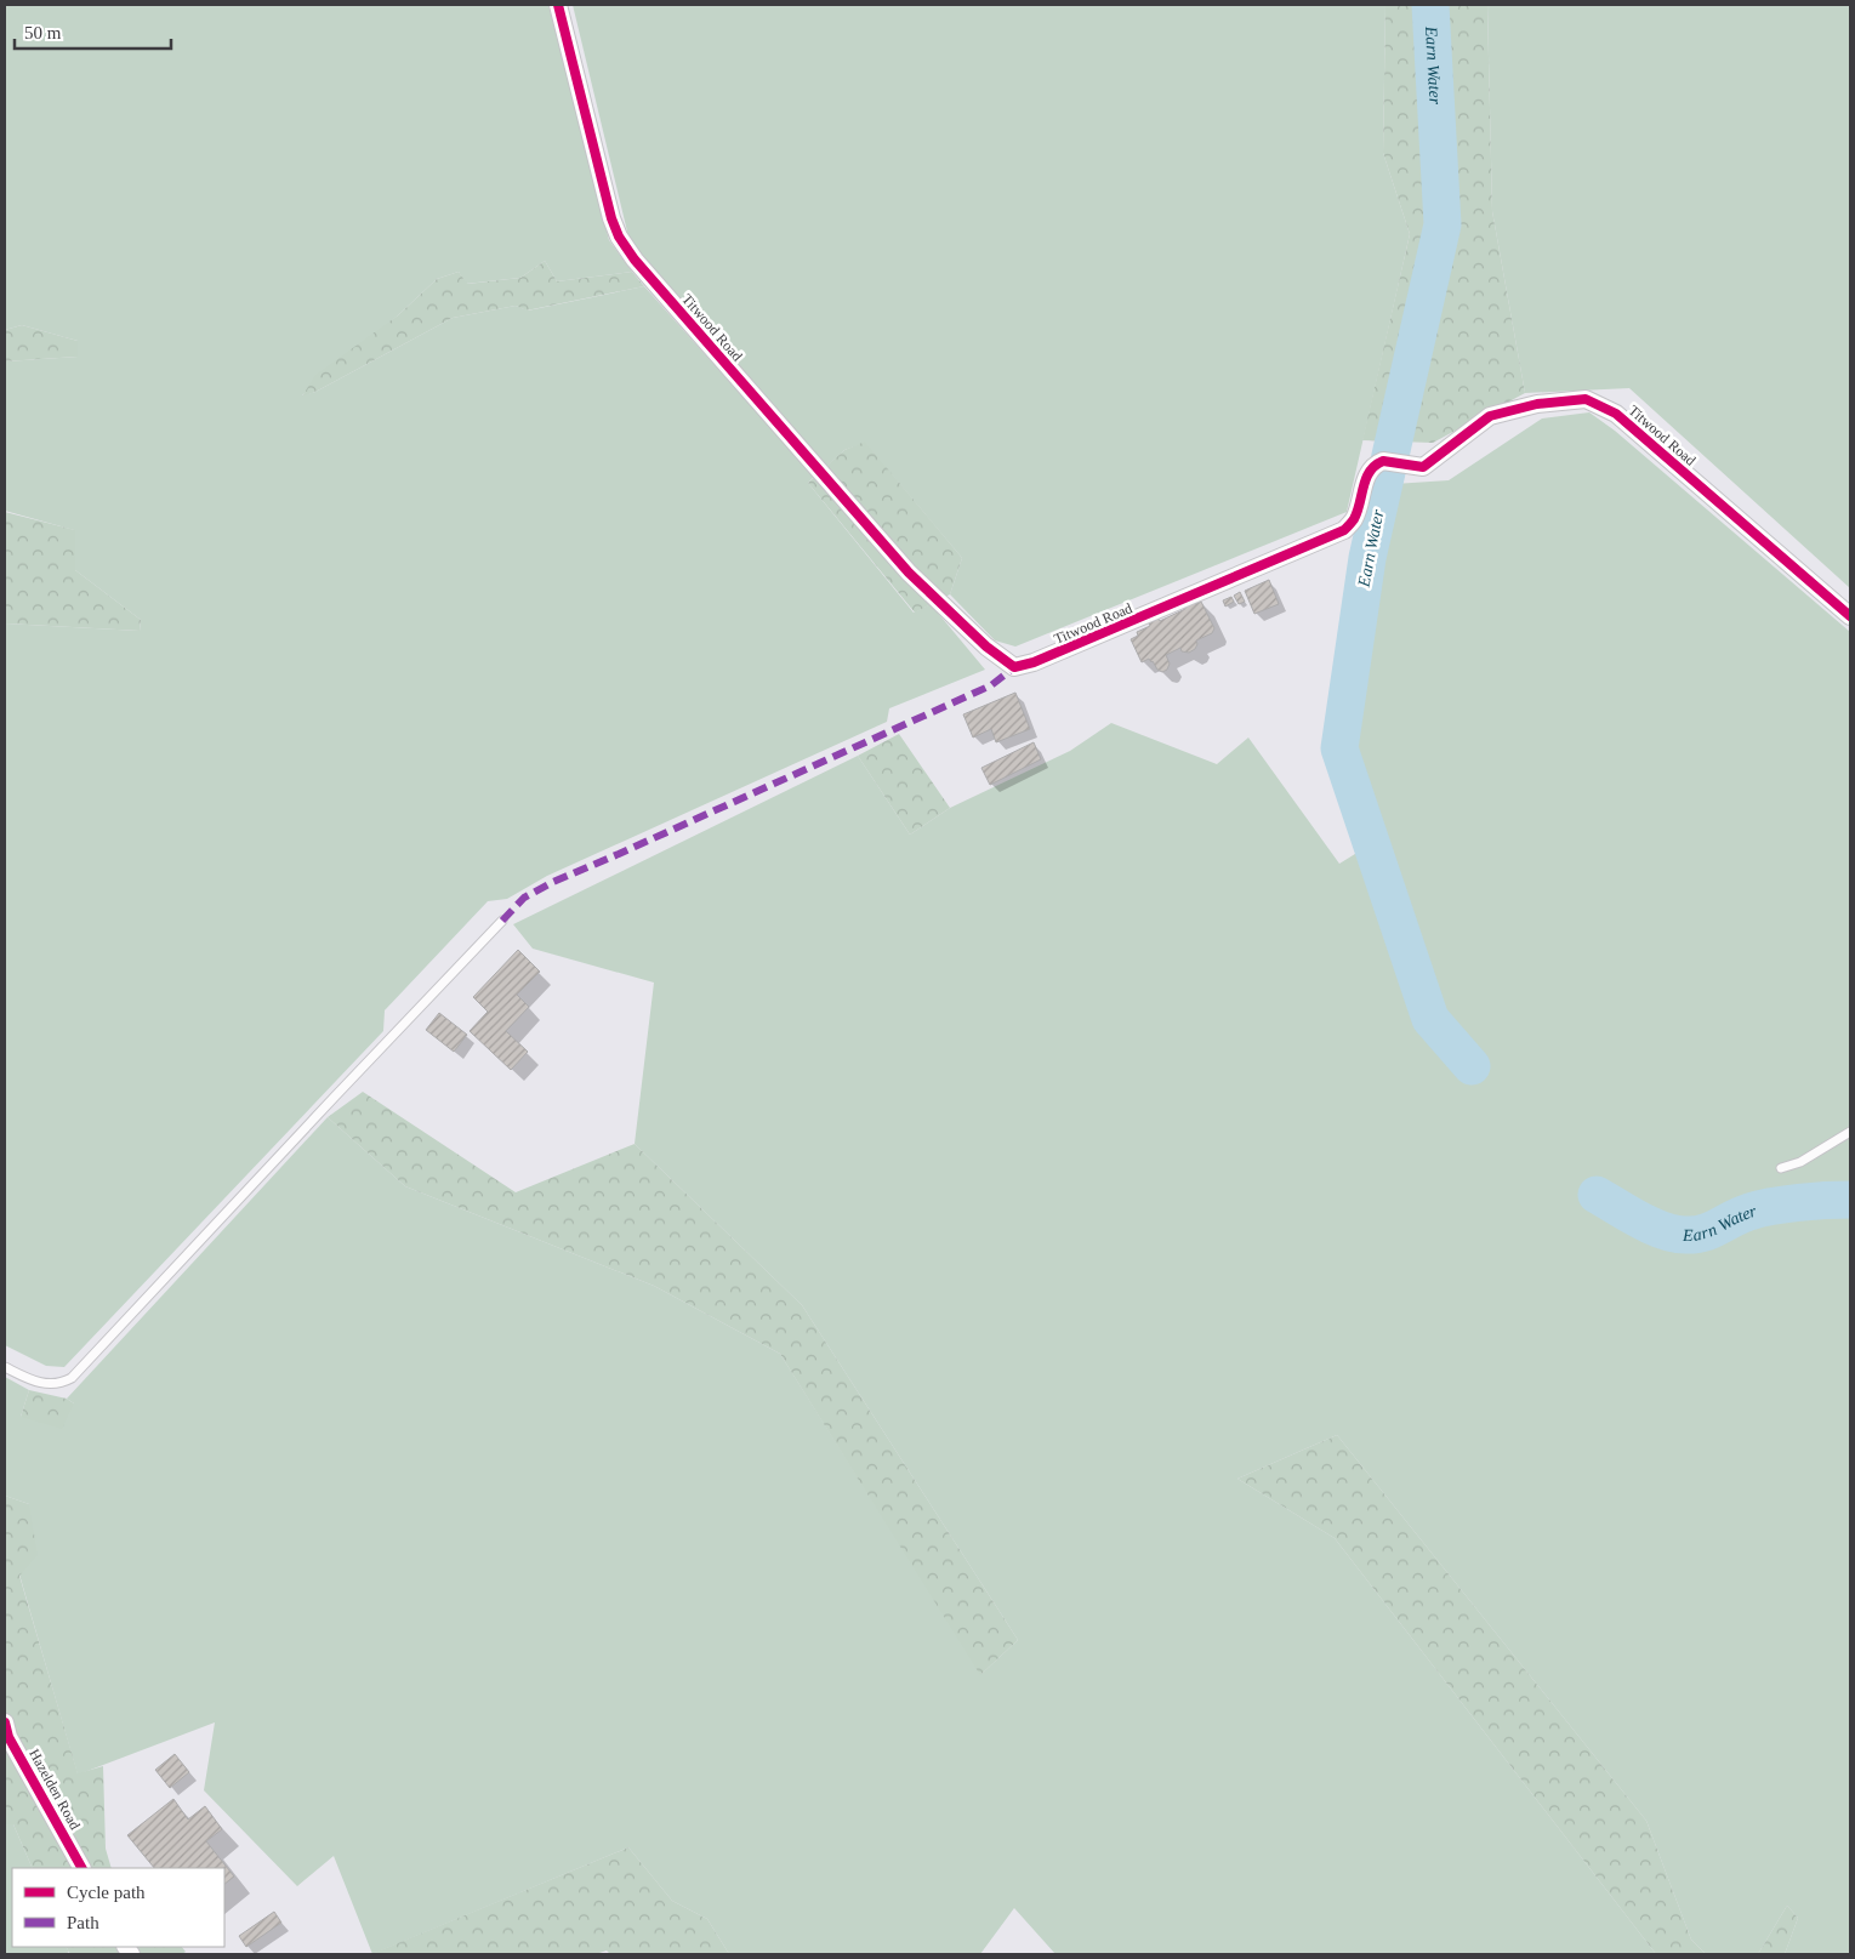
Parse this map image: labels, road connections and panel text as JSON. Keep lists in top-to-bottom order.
{
  "streets": {
    "street": ["Titwood Road", "Hazelden Road"]
  },
  "water": ["Earn Water"],
  "legend": ["Cycle path", "Path"],
  "scale_bar": "50 m"
}
